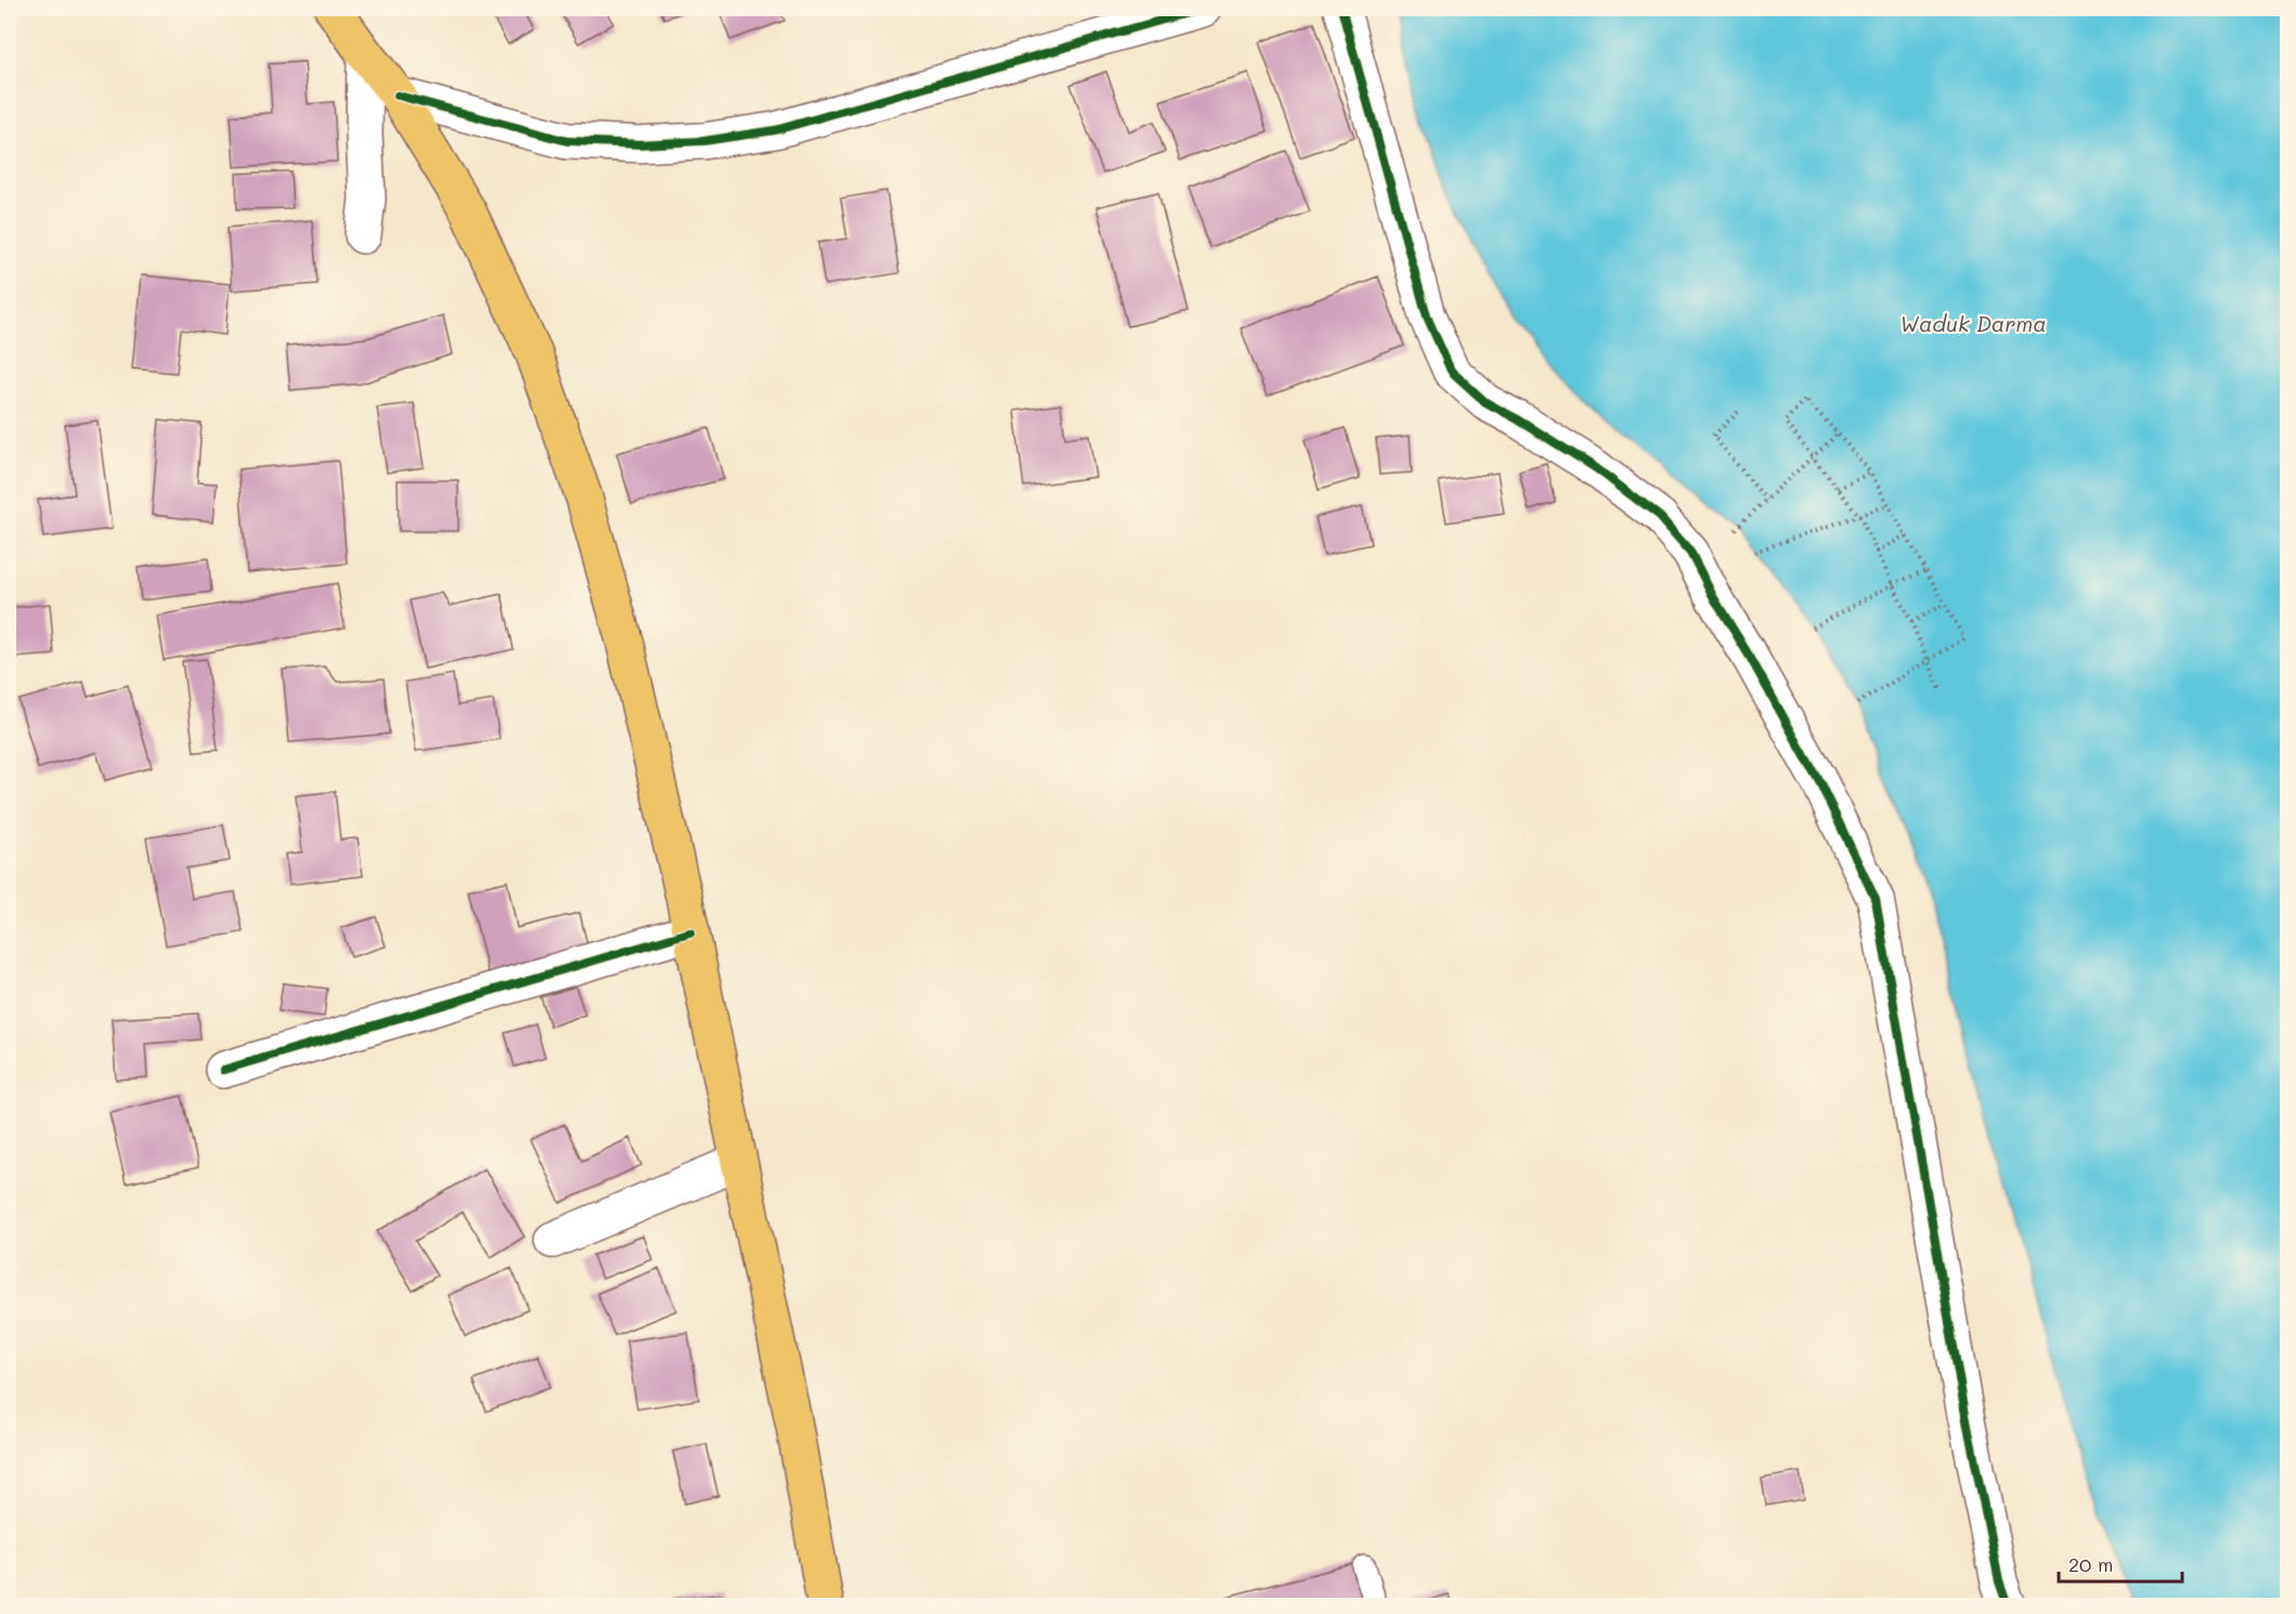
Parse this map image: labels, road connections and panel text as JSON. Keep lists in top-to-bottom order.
{
  "water": ["Waduk Darma"],
  "scale_bar": "20 m"
}
